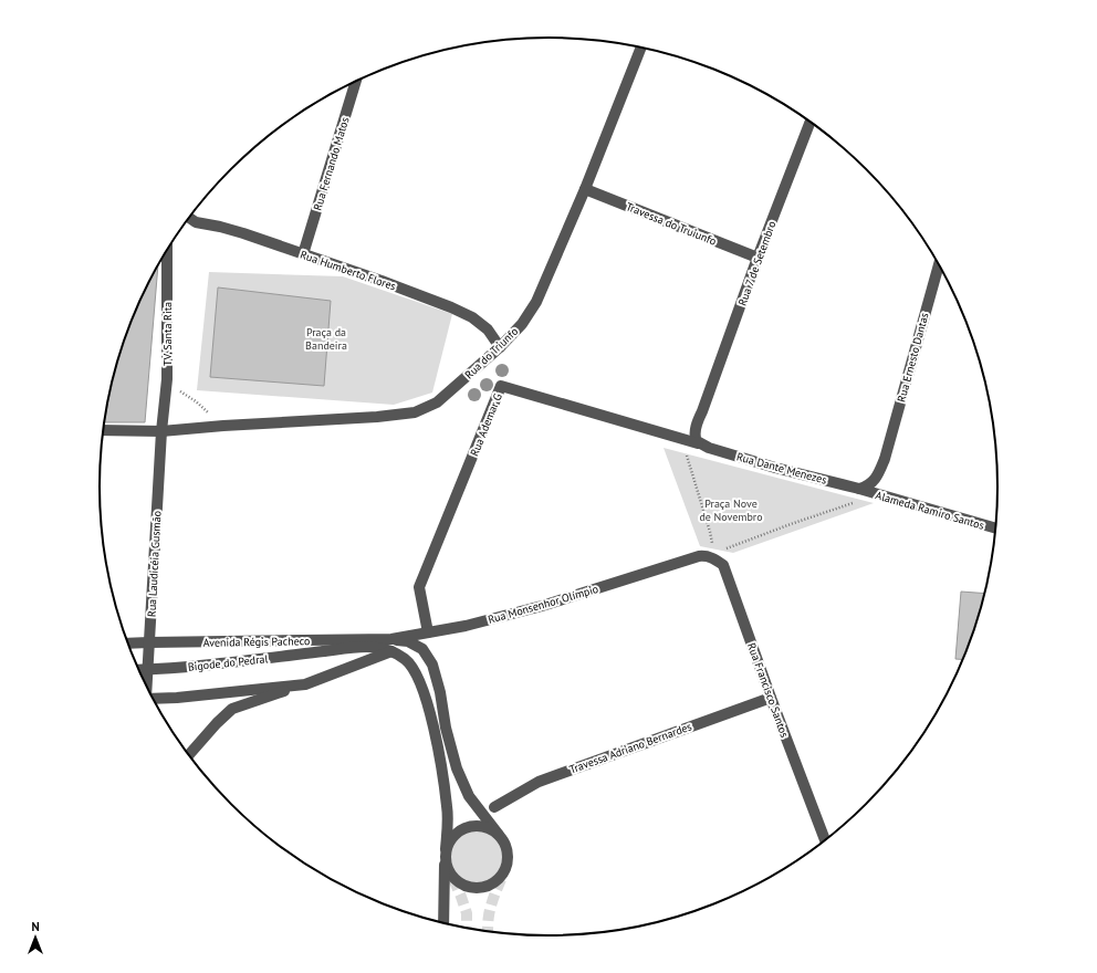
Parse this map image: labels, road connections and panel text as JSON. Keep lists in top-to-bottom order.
{
  "streets": {
    "street": [
      "Rua Fernando Matos",
      "Travessa do Truiunfo",
      "Rua 7 de Setembro",
      "Rua Humberto Flores",
      "TV. Santa Rita",
      "Rua do Triunfo",
      "Rua Ernesto Dantas",
      "Rua Ademar G",
      "Rua Dante Menezes",
      "Alameda Ramiro Santos",
      "Rua Laudicéia Gusmão",
      "Rua Monsenhor Olímpio",
      "Avenida Régis Pacheco",
      "Bigode do Pedral",
      "Rua Francisco Santos",
      "Travessa Adriano Bernardes"
    ]
  },
  "crossings": [
    ["Rua Fernando Matos", "Rua Humberto Flores"],
    ["Travessa do Truiunfo", "Rua 7 de Setembro"],
    ["Travessa do Truiunfo", "Rua do Triunfo"],
    ["Rua 7 de Setembro", "Rua Ademar G"],
    ["Rua 7 de Setembro", "Rua Dante Menezes"],
    ["Rua Humberto Flores", "Rua do Triunfo"],
    ["TV. Santa Rita", "Rua do Triunfo"],
    ["TV. Santa Rita", "Rua Laudicéia Gusmão"],
    ["Rua do Triunfo", "Rua Laudicéia Gusmão"],
    ["Rua Ernesto Dantas", "Rua Dante Menezes"],
    ["Rua Ernesto Dantas", "Alameda Ramiro Santos"],
    ["Rua Ademar G", "Rua Dante Menezes"],
    ["Rua Ademar G", "Rua Monsenhor Olímpio"],
    ["Rua Dante Menezes", "Alameda Ramiro Santos"],
    ["Rua Laudicéia Gusmão", "Avenida Régis Pacheco"],
    ["Rua Monsenhor Olímpio", "Avenida Régis Pacheco"],
    ["Rua Monsenhor Olímpio", "Rua Francisco Santos"],
    ["Avenida Régis Pacheco", "Bigode do Pedral"],
    ["Rua Francisco Santos", "Travessa Adriano Bernardes"]
  ],
  "parks": ["Praça da Bandeira", "Praça Nove de Novembro"],
  "north": "top"
}
